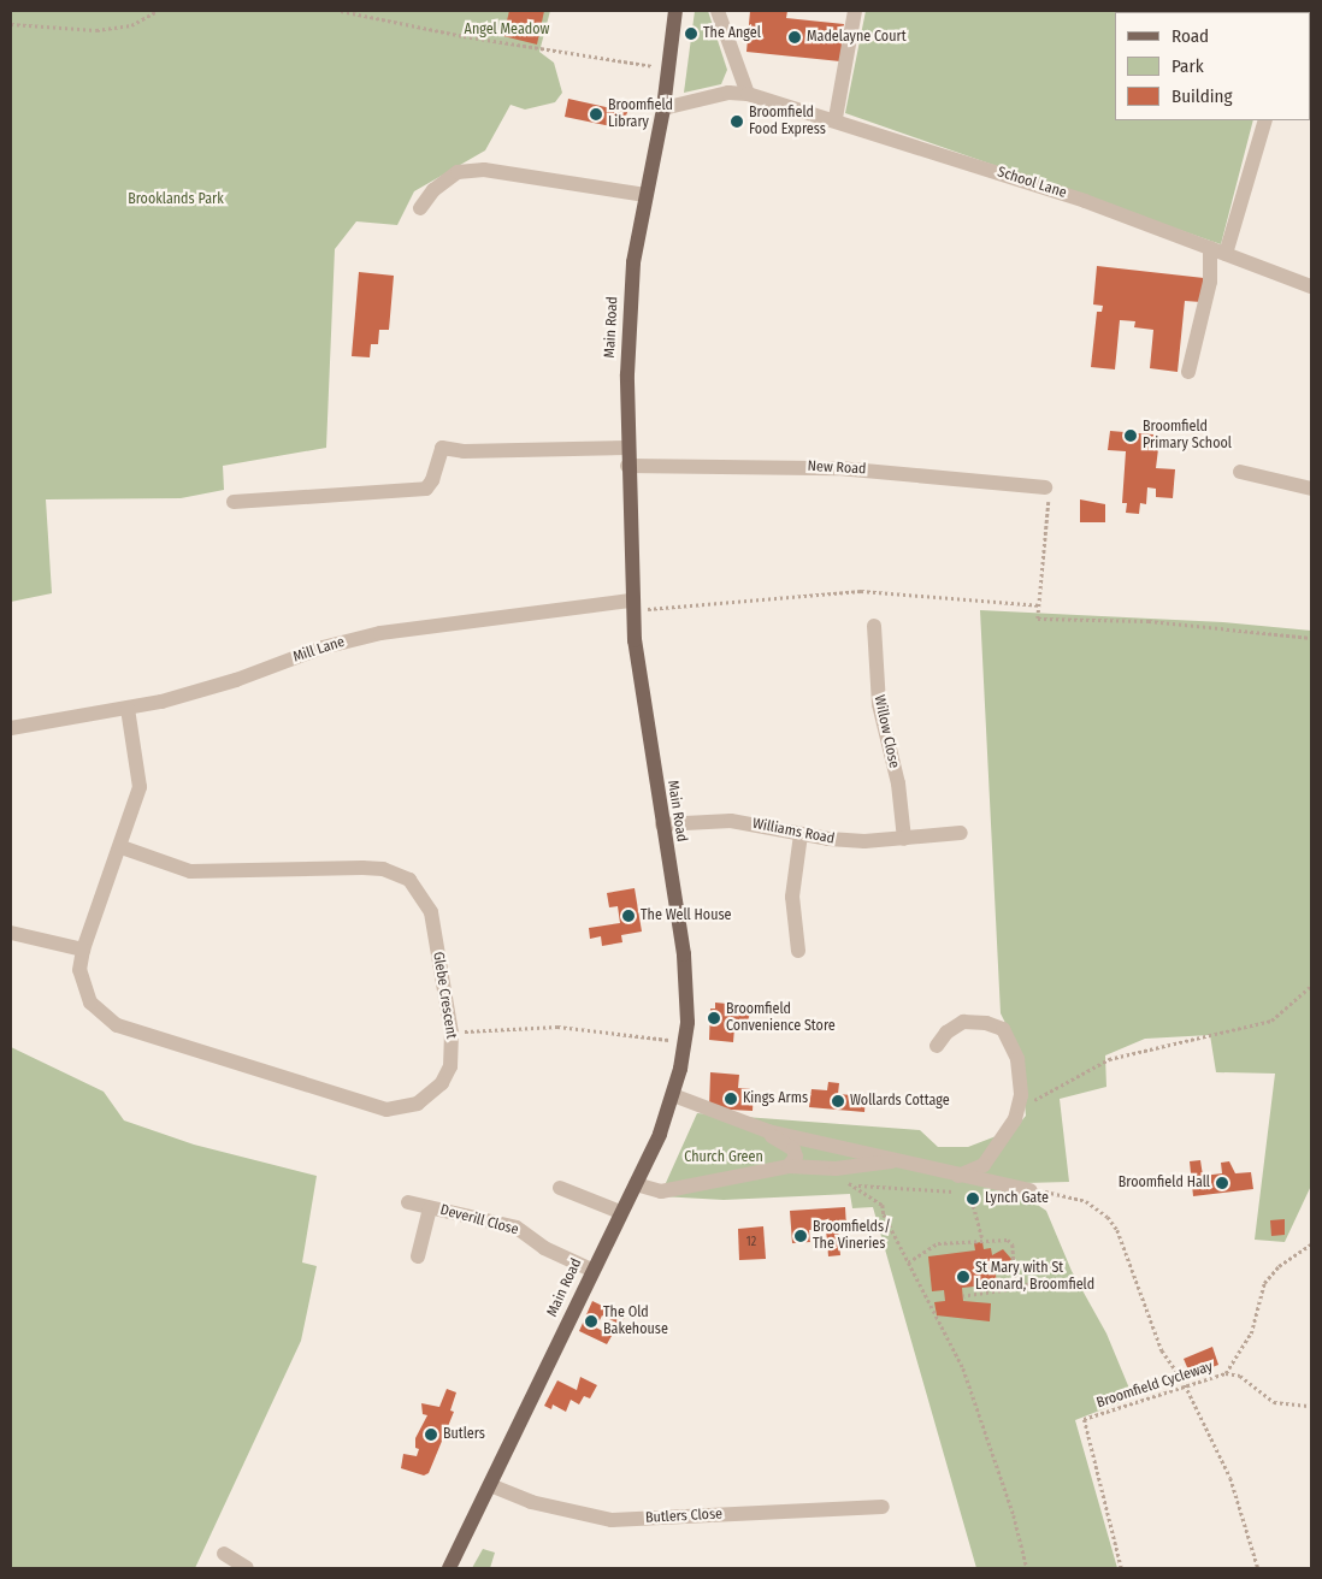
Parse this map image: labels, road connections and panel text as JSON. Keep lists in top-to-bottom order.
{
  "streets": {
    "main road": ["Main Road"],
    "street": [
      "School Lane",
      "New Road",
      "Mill Lane",
      "Willow Close",
      "Williams Road",
      "Glebe Crescent",
      "Deverill Close",
      "Butlers Close"
    ],
    "path": ["Broomfield Cycleway"]
  },
  "crossings": [
    ["School Lane", "Main Road"],
    ["Main Road", "New Road"],
    ["Main Road", "Mill Lane"],
    ["Main Road", "Williams Road"],
    ["Main Road", "Deverill Close"],
    ["Main Road", "Butlers Close"],
    ["Mill Lane", "Glebe Crescent"],
    ["Willow Close", "Williams Road"]
  ],
  "parks": ["Angel Meadow", "Brooklands Park", "Church Green"],
  "places": [
    "The Angel",
    "Madelayne Court",
    "Broomfield Library",
    "Broomfield Food Express",
    "Broomfield Primary School",
    "The Well House",
    "Broomfield Convenience Store",
    "Kings Arms",
    "Wollards Cottage",
    "Broomfield Hall",
    "Lynch Gate",
    "Broomfields/ The Vineries",
    "St Mary with St Leonard, Broomfield",
    "The Old Bakehouse",
    "Butlers"
  ],
  "house_numbers": ["12"],
  "legend": ["Road", "Park", "Building"]
}
